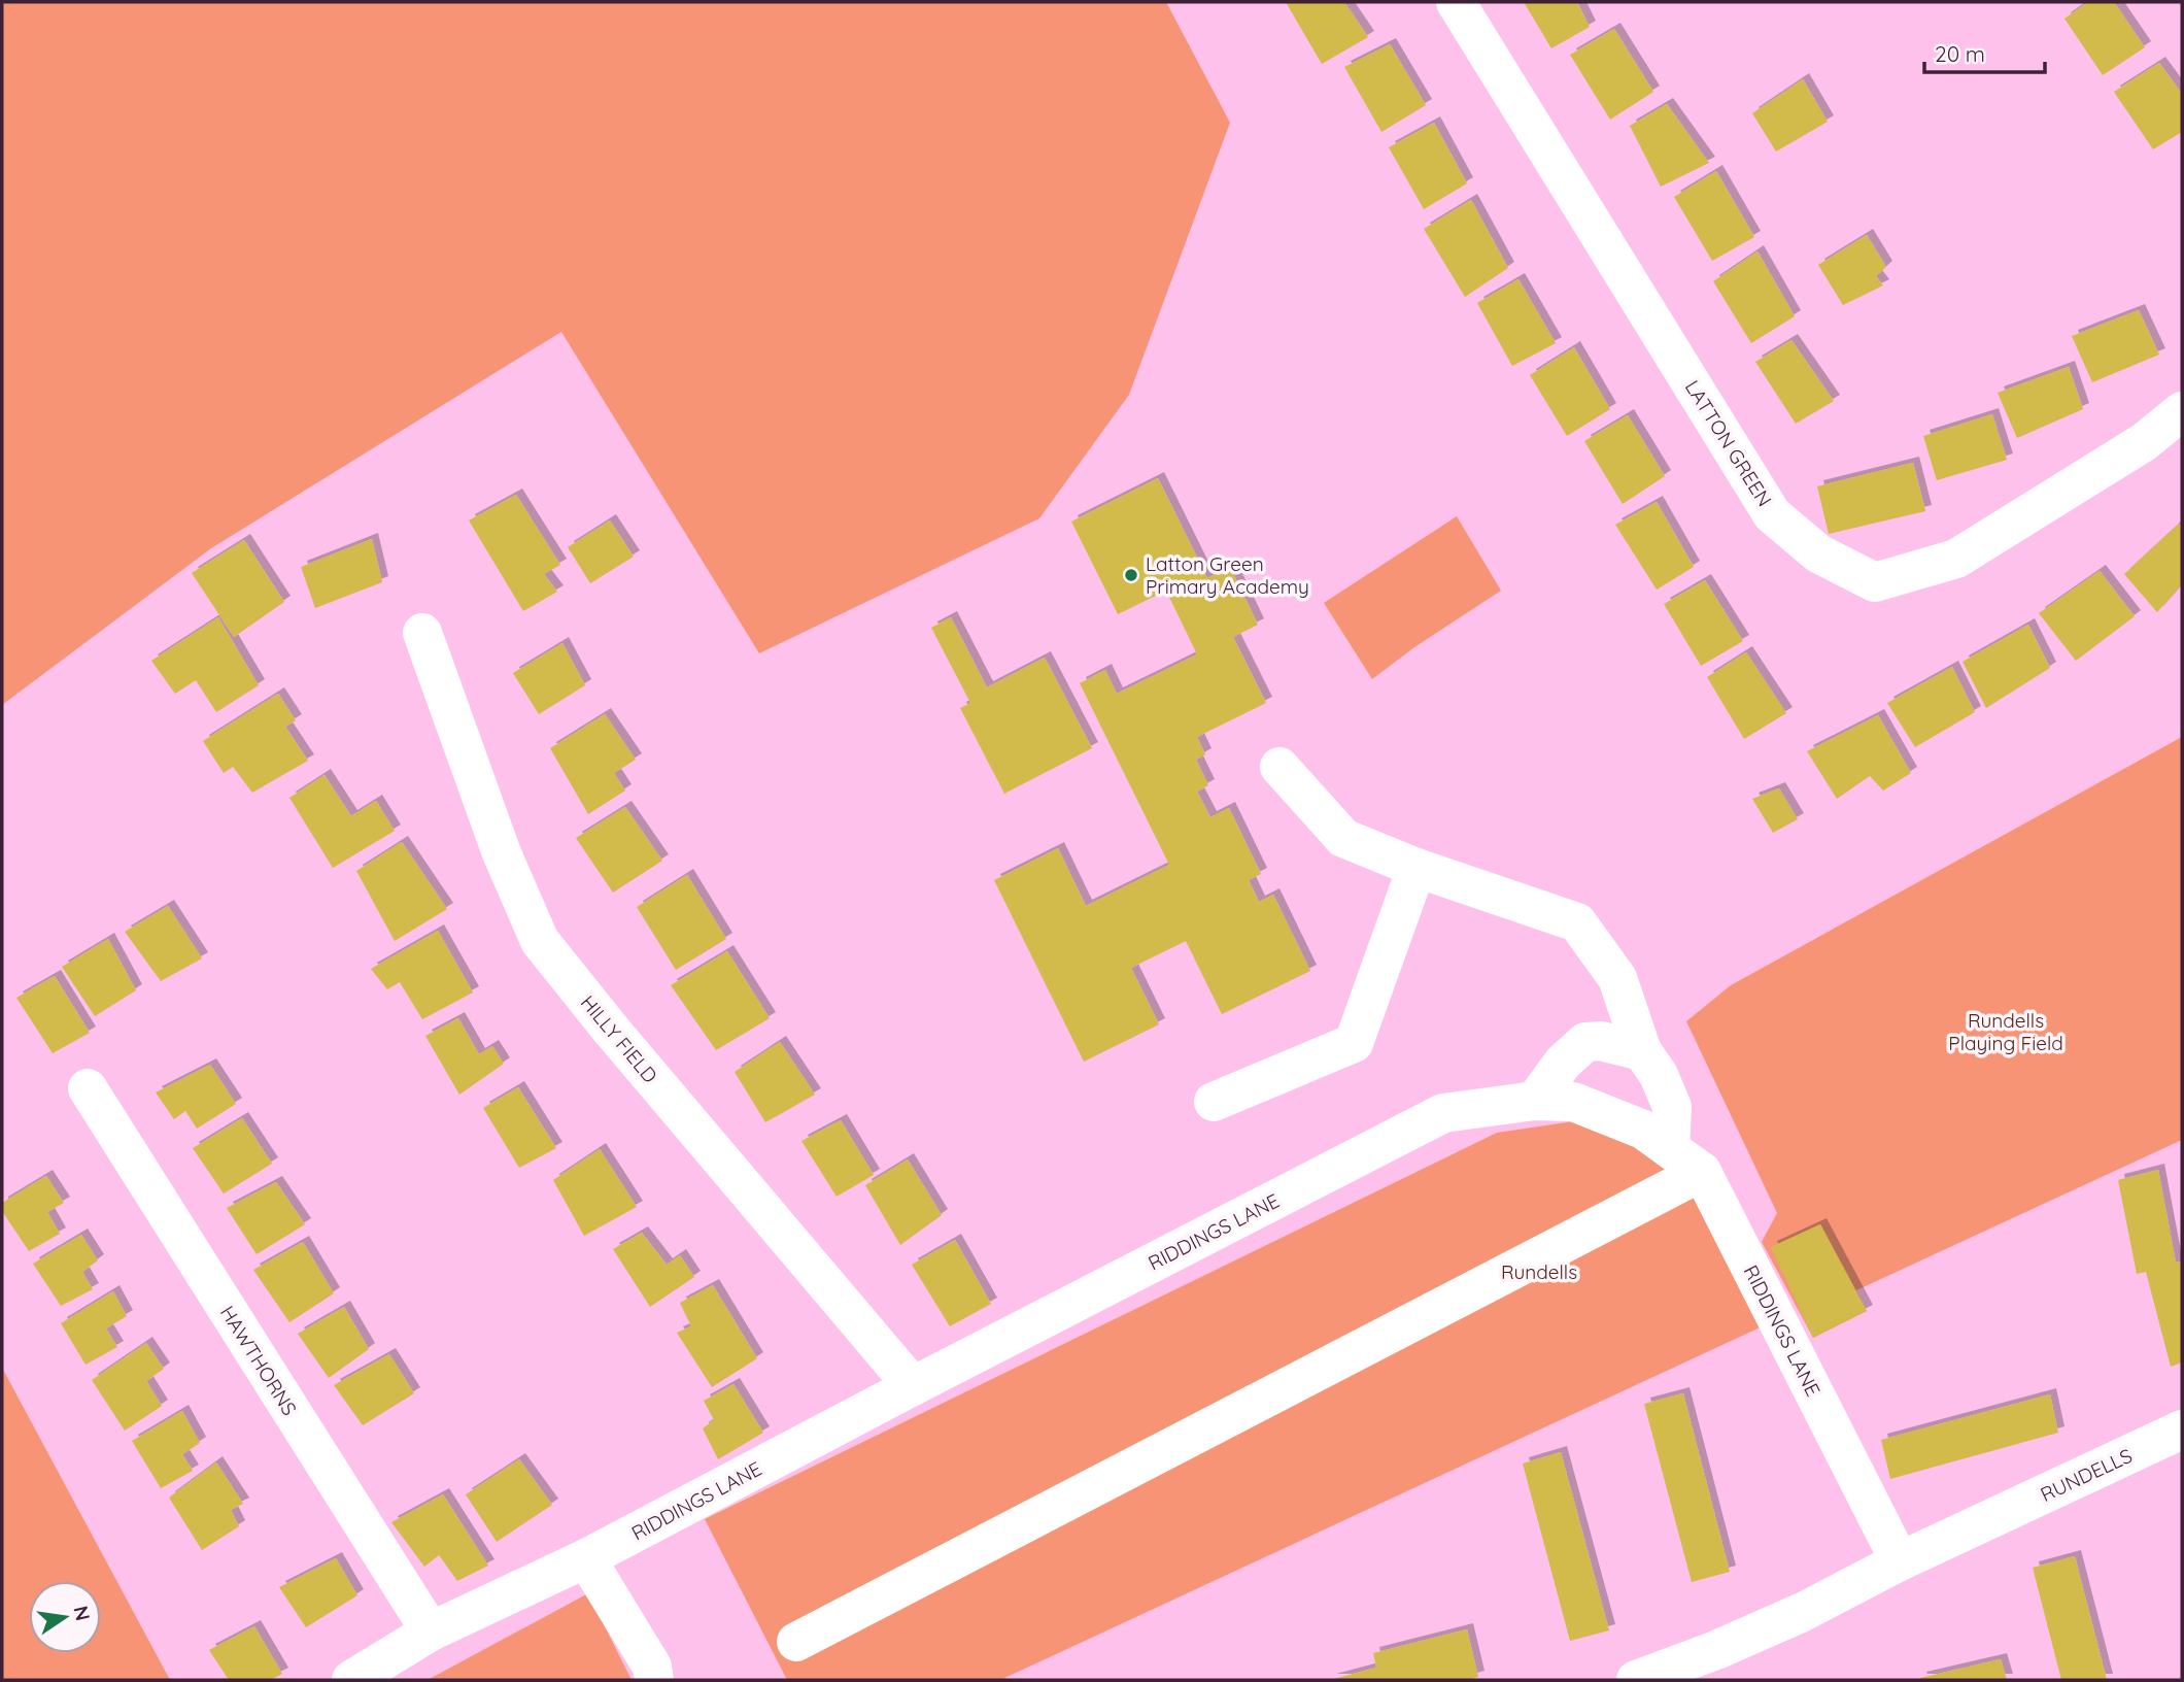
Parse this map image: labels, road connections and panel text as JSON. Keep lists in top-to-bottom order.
{
  "streets": {
    "street": [
      "LATTON GREEN",
      "HILLY FIELD",
      "RIDDINGS LANE",
      "HAWTHORNS",
      "RUNDELLS"
    ]
  },
  "crossings": [
    ["HILLY FIELD", "RIDDINGS LANE"],
    ["RIDDINGS LANE", "HAWTHORNS"],
    ["RIDDINGS LANE", "RUNDELLS"]
  ],
  "parks": ["Rundells Playing Field", "Rundells"],
  "places": ["Latton Green Primary Academy"],
  "scale_bar": "20 m",
  "north": "right"
}
